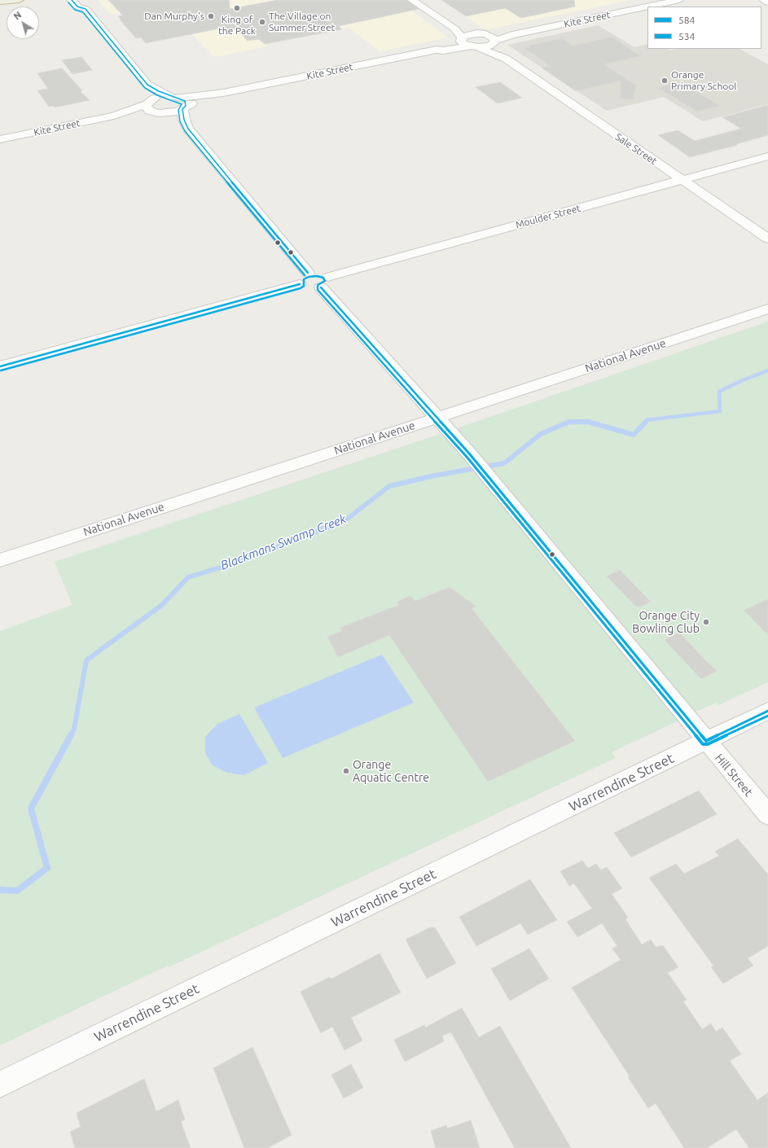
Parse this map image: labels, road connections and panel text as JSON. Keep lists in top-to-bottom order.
{
  "streets": {
    "street": [
      "Kite Street",
      "Sale Street",
      "Moulder Street",
      "National Avenue",
      "Hill Street",
      "Warrendine Street"
    ]
  },
  "crossings": [
    ["Kite Street", "Sale Street"],
    ["Sale Street", "Moulder Street"],
    ["Moulder Street", "Hill Street"],
    ["National Avenue", "Hill Street"],
    ["Hill Street", "Warrendine Street"]
  ],
  "water": ["Blackmans Swamp Creek"],
  "places": [
    "King of the Pack",
    "Dan Murphy's",
    "The Village on Summer Street",
    "Orange Primary School",
    "Orange City Bowling Club",
    "Orange Aquatic Centre"
  ],
  "lines": ["transit line 584", "transit line 534"],
  "legend": ["584", "534"],
  "north": "top left"
}
